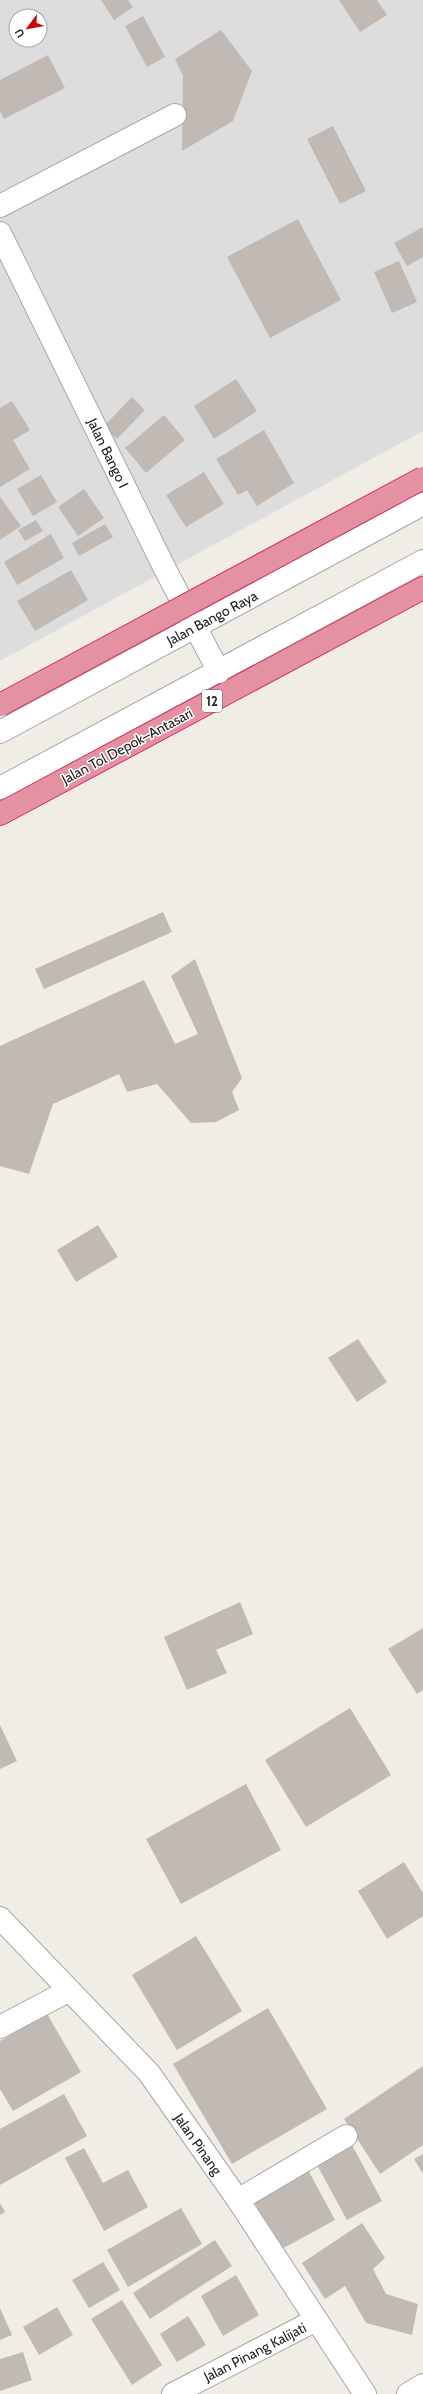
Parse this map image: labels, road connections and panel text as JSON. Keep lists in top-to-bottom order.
{
  "streets": {
    "highway": ["12", "Jalan Tol Depok–Antasari"],
    "street": [
      "Jalan Bango I",
      "Jalan Bango Raya",
      "Jalan Pinang",
      "Jalan Pinang Kalijati"
    ]
  },
  "crossings": [
    ["Jalan Bango I", "Jalan Bango Raya"],
    ["Jalan Pinang", "Jalan Pinang Kalijati"]
  ],
  "north": "bottom left"
}
